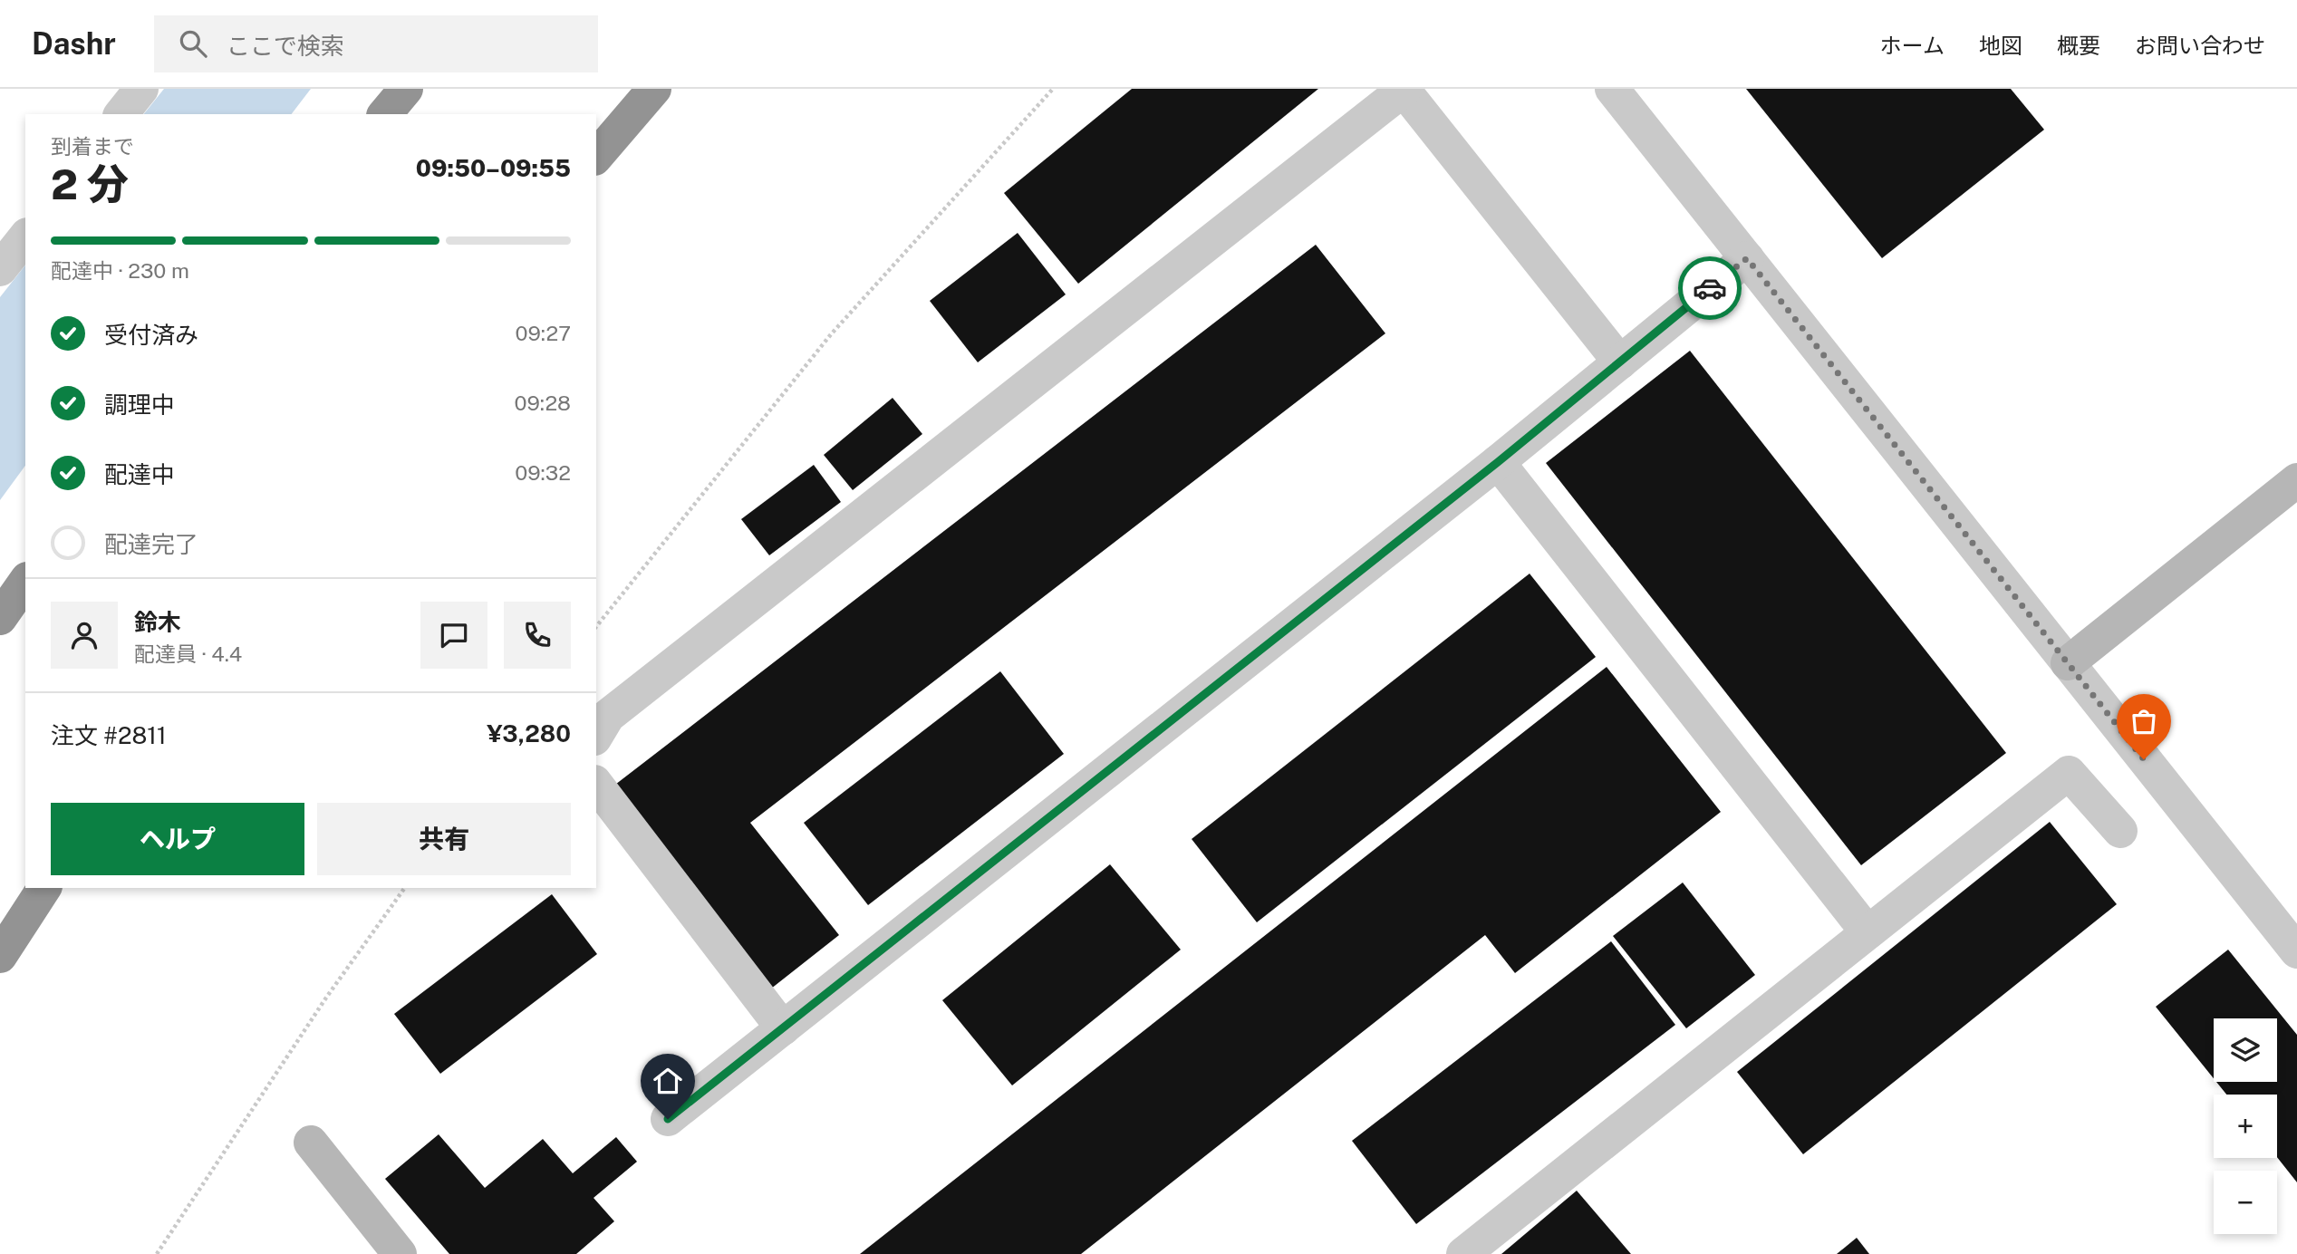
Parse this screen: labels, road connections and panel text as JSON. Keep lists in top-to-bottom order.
{
  "page": {
    "header": "Dashr",
    "search": "ここで検索",
    "nav": [
      "ホーム",
      "地図",
      "概要",
      "お問い合わせ"
    ],
    "heading": ["2 分", "到着まで", "09:50–09:55"],
    "panel": [
      "鈴木",
      "配達員 · 4.4",
      "注文 #2811",
      "¥3,280"
    ],
    "bar": "配達中 · 230 m",
    "list": [
      ["受付済み", "09:27"],
      ["調理中", "09:28"],
      ["配達中", "09:32"],
      "配達完了"
    ],
    "buttons": ["ヘルプ", "共有"],
    "map_buttons": ["+", "−"]
  }
}
